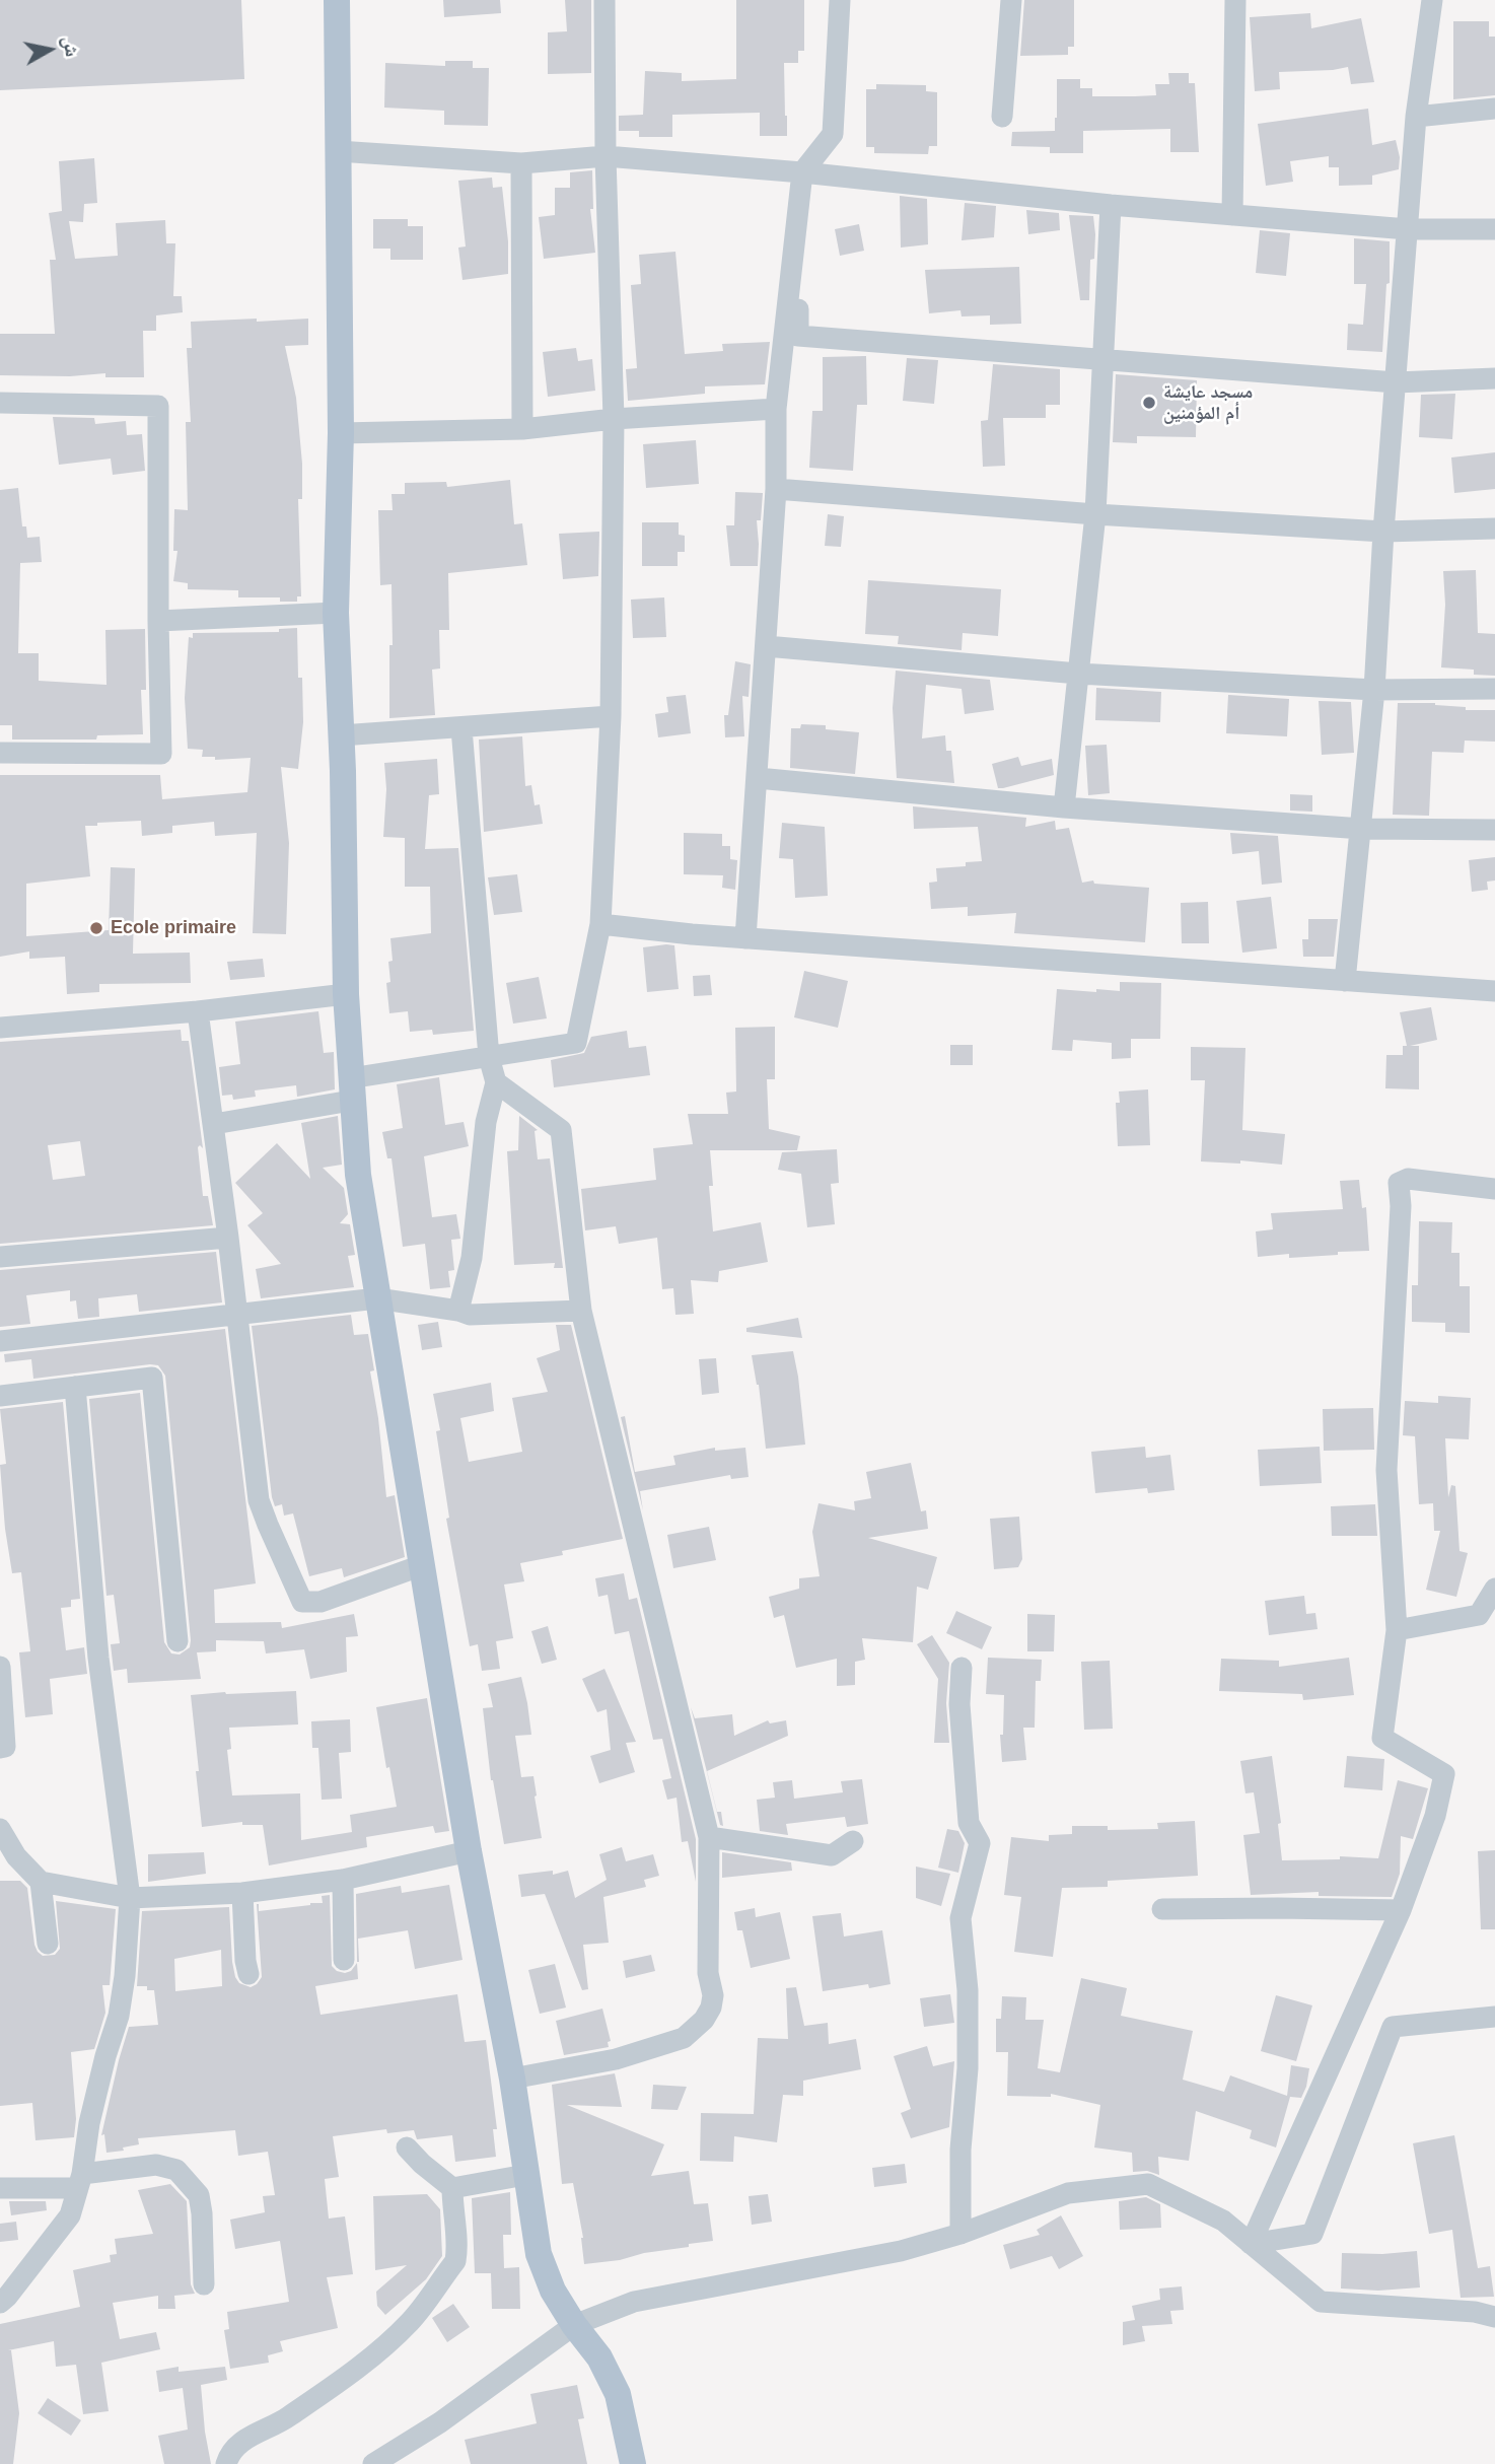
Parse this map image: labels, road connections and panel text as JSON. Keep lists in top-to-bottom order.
{
  "places": ["مسجد عايشة أم المؤمنين", "Ecole primaire"],
  "north": "right"
}
